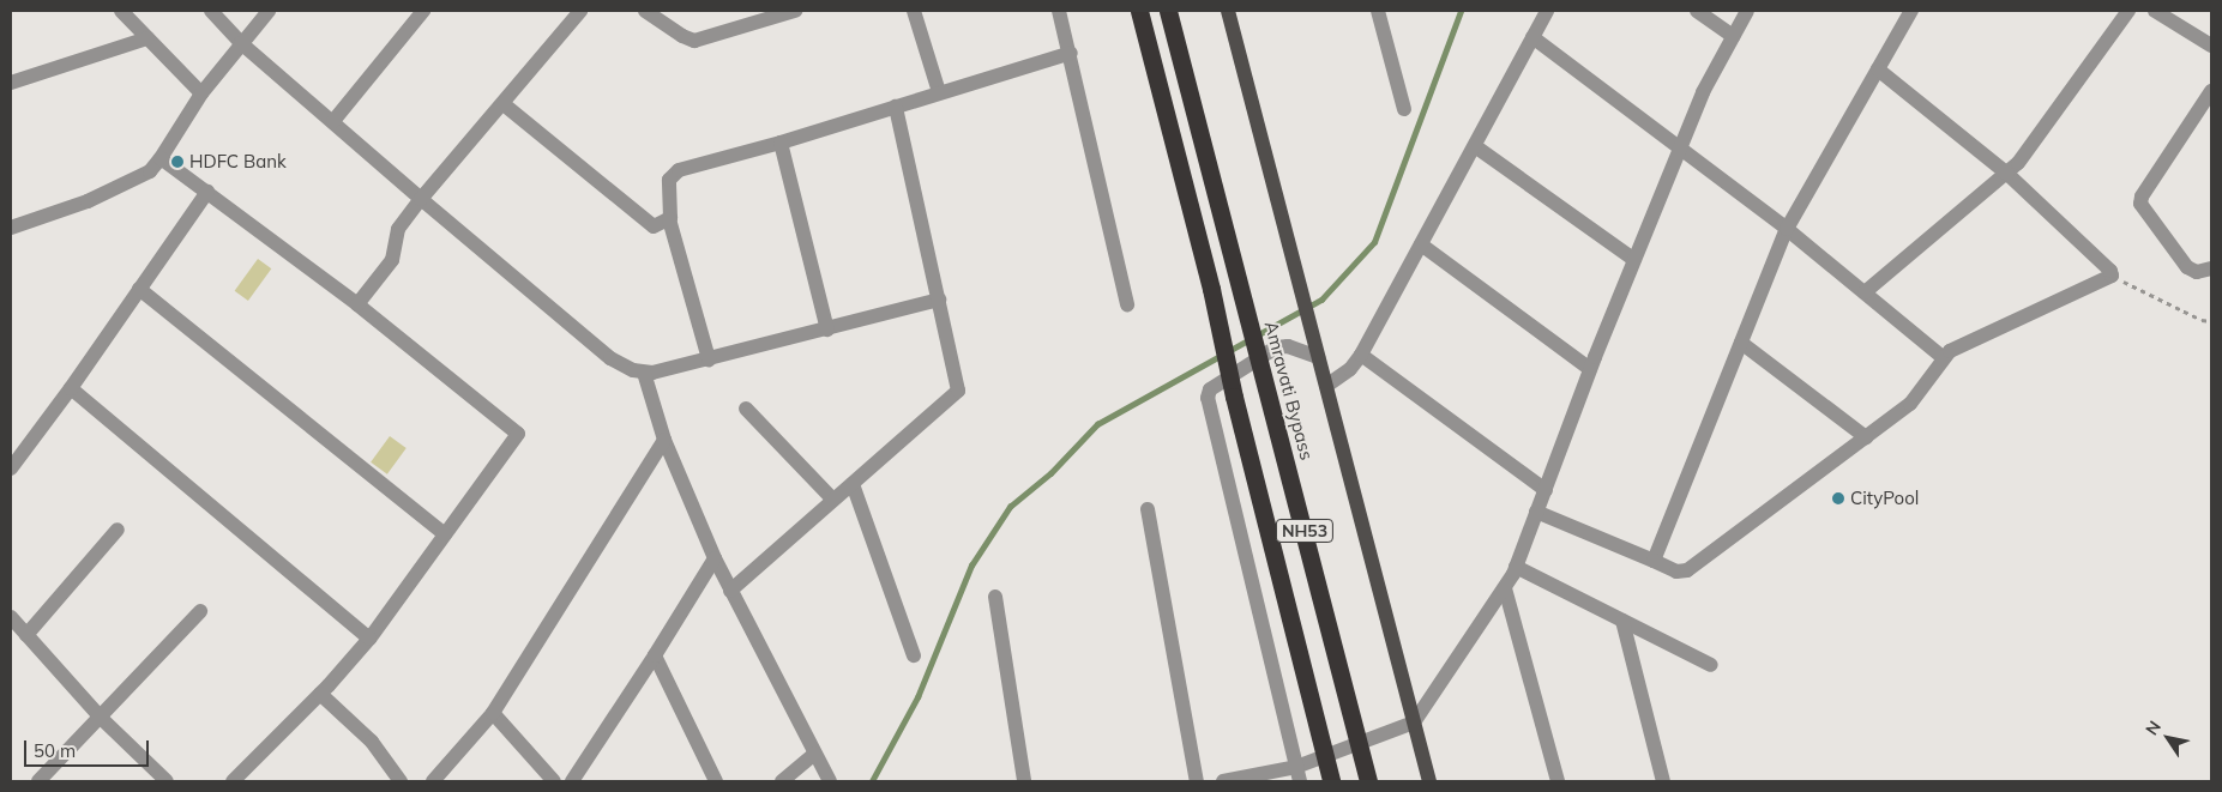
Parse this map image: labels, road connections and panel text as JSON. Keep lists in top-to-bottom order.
{
  "streets": {
    "highway": ["Amravati Bypass", "NH53"]
  },
  "places": ["HDFC Bank", "CityPool"],
  "scale_bar": "50 m",
  "north": "top left"
}
